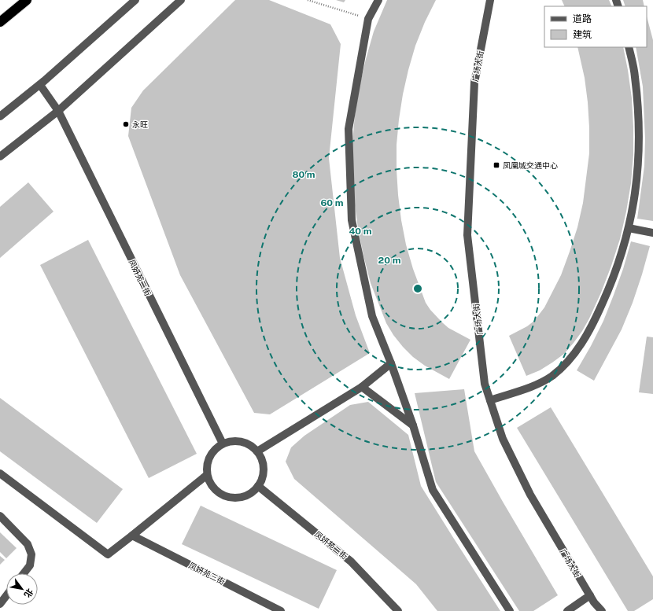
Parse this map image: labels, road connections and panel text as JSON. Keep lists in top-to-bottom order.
{
  "streets": {
    "street": ["广场大街", "凤妍苑二街", "凤妍苑三街"]
  },
  "places": {
    "other": ["永旺"],
    "transit": ["凤凰城交通中心"]
  },
  "legend": ["道路", "建筑"],
  "north": "bottom right",
  "rings": [
    "80 m",
    "60 m",
    "40 m",
    "20 m"
  ]
}
